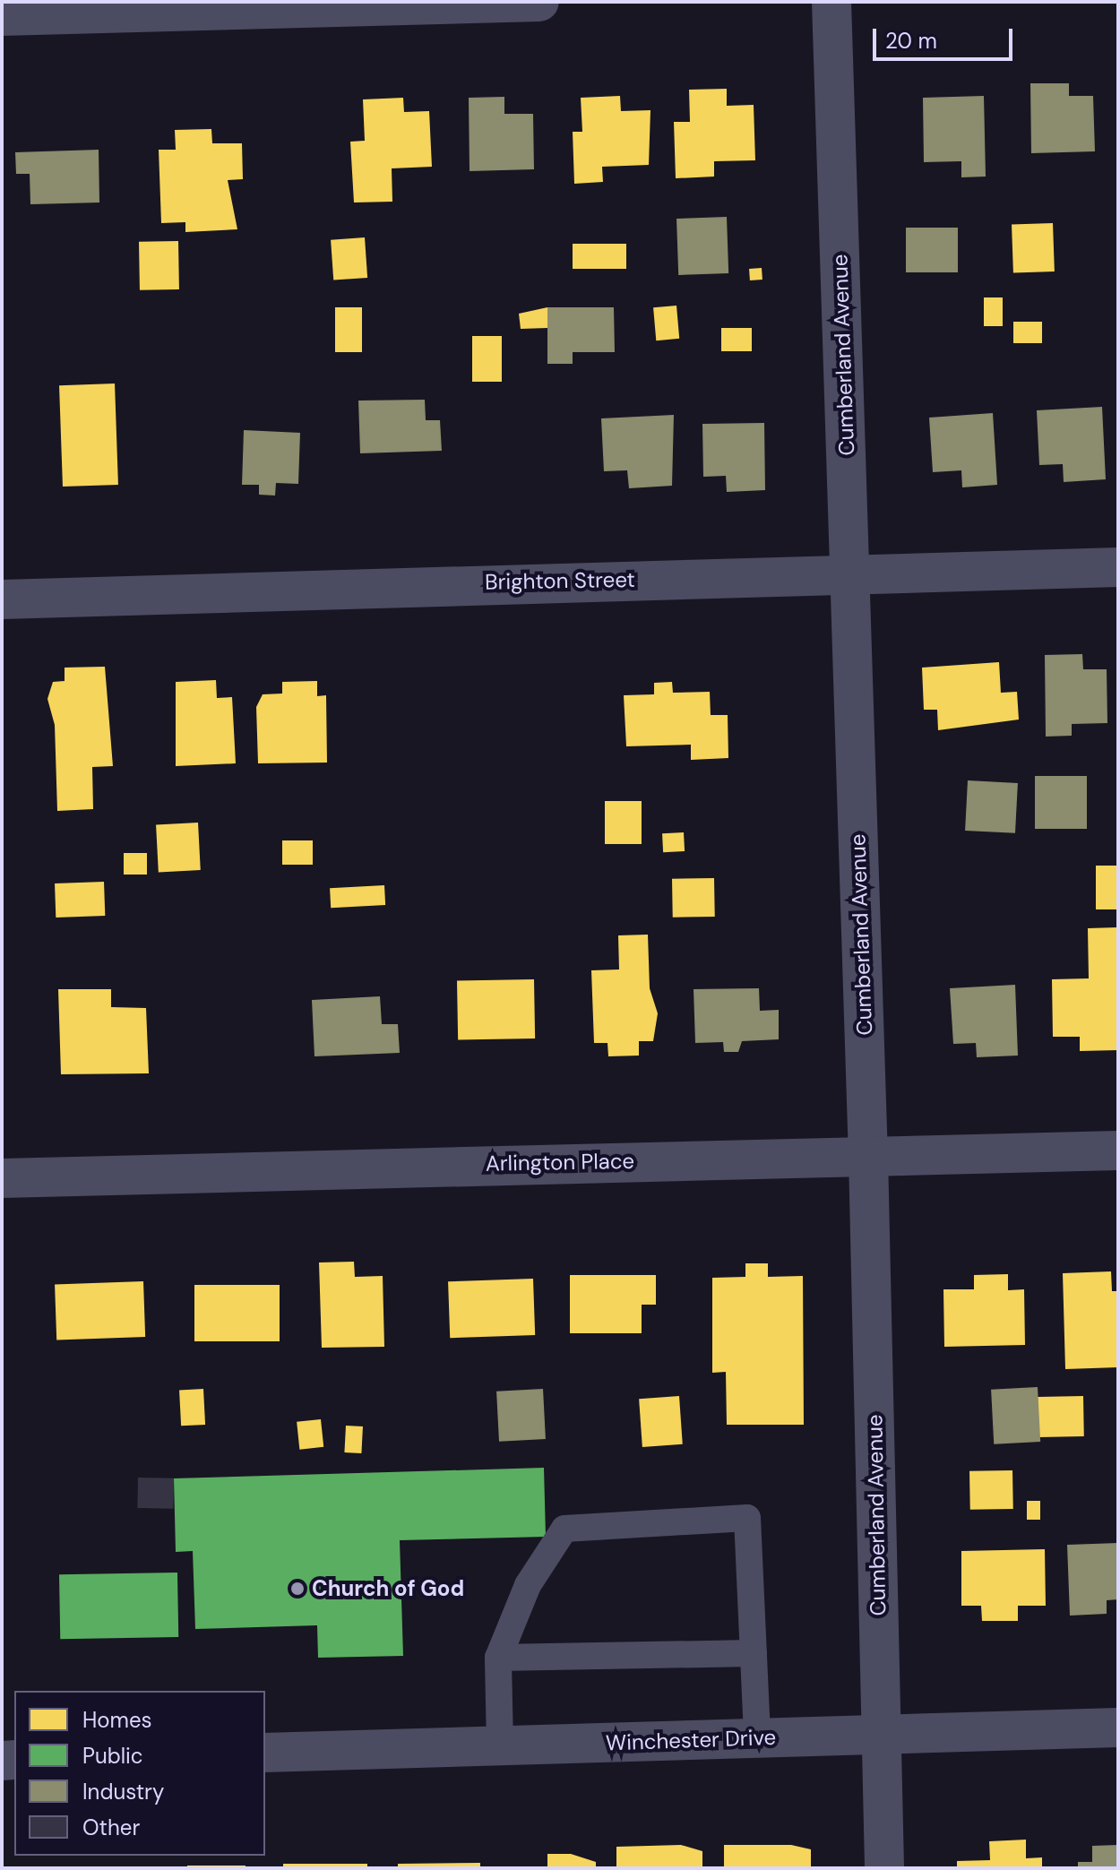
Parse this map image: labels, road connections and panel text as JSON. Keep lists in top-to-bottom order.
{
  "streets": {
    "street": [
      "Cumberland Avenue",
      "Brighton Street",
      "Arlington Place",
      "Winchester Drive"
    ]
  },
  "crossings": [
    ["Cumberland Avenue", "Brighton Street"],
    ["Cumberland Avenue", "Arlington Place"],
    ["Cumberland Avenue", "Winchester Drive"]
  ],
  "places": ["Church of God"],
  "legend": [
    "Homes",
    "Public",
    "Industry",
    "Other"
  ],
  "scale_bar": "20 m"
}
